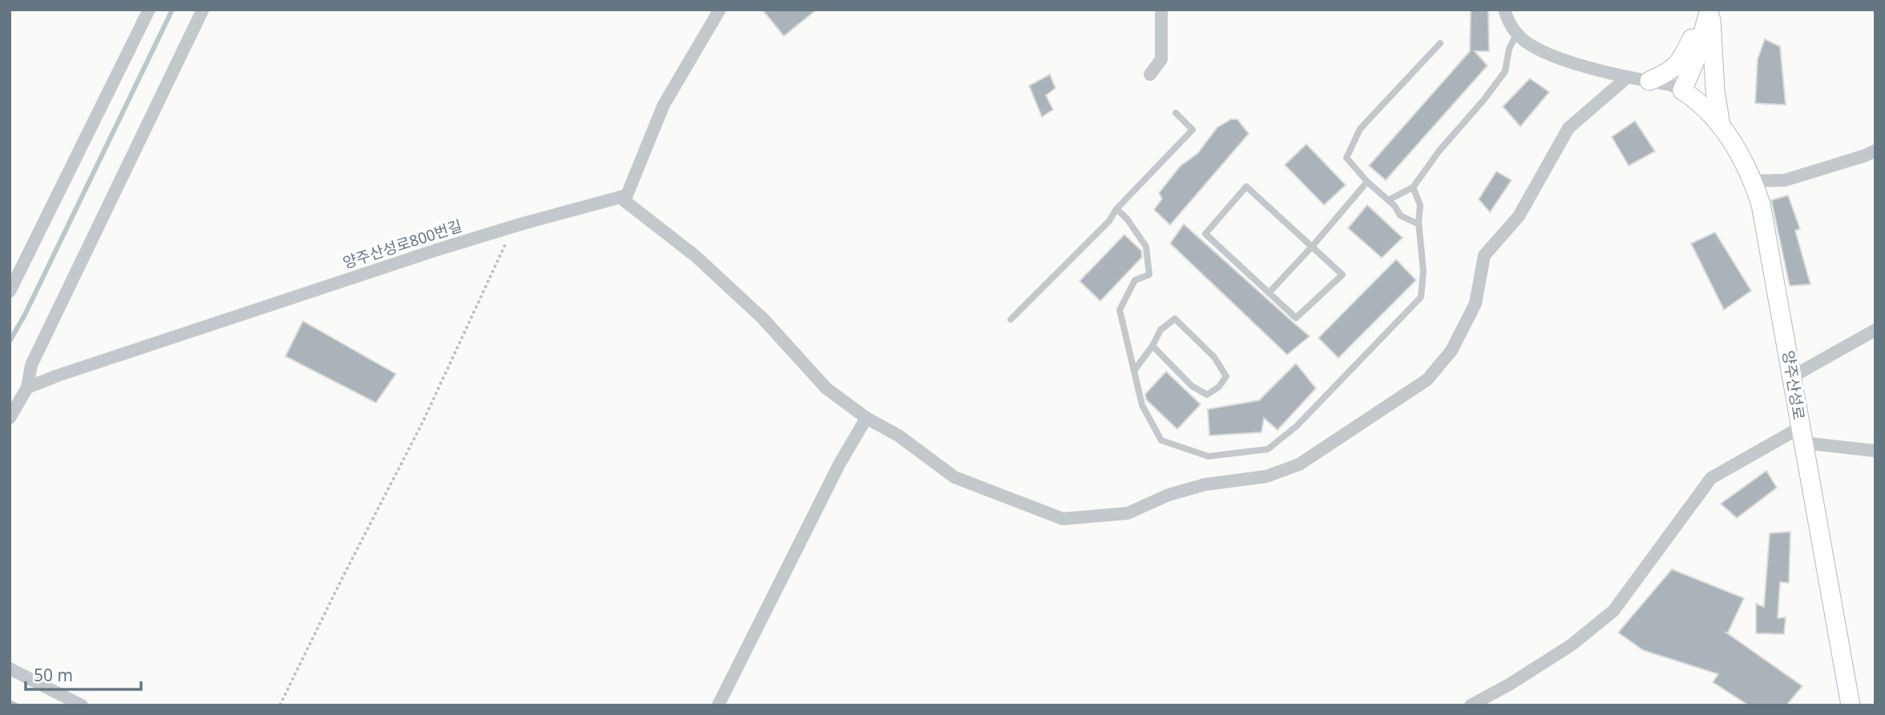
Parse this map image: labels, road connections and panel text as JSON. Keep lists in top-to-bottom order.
{
  "streets": {
    "street": ["양주산성로800번길", "양주산성로"]
  },
  "scale_bar": "50 m"
}
